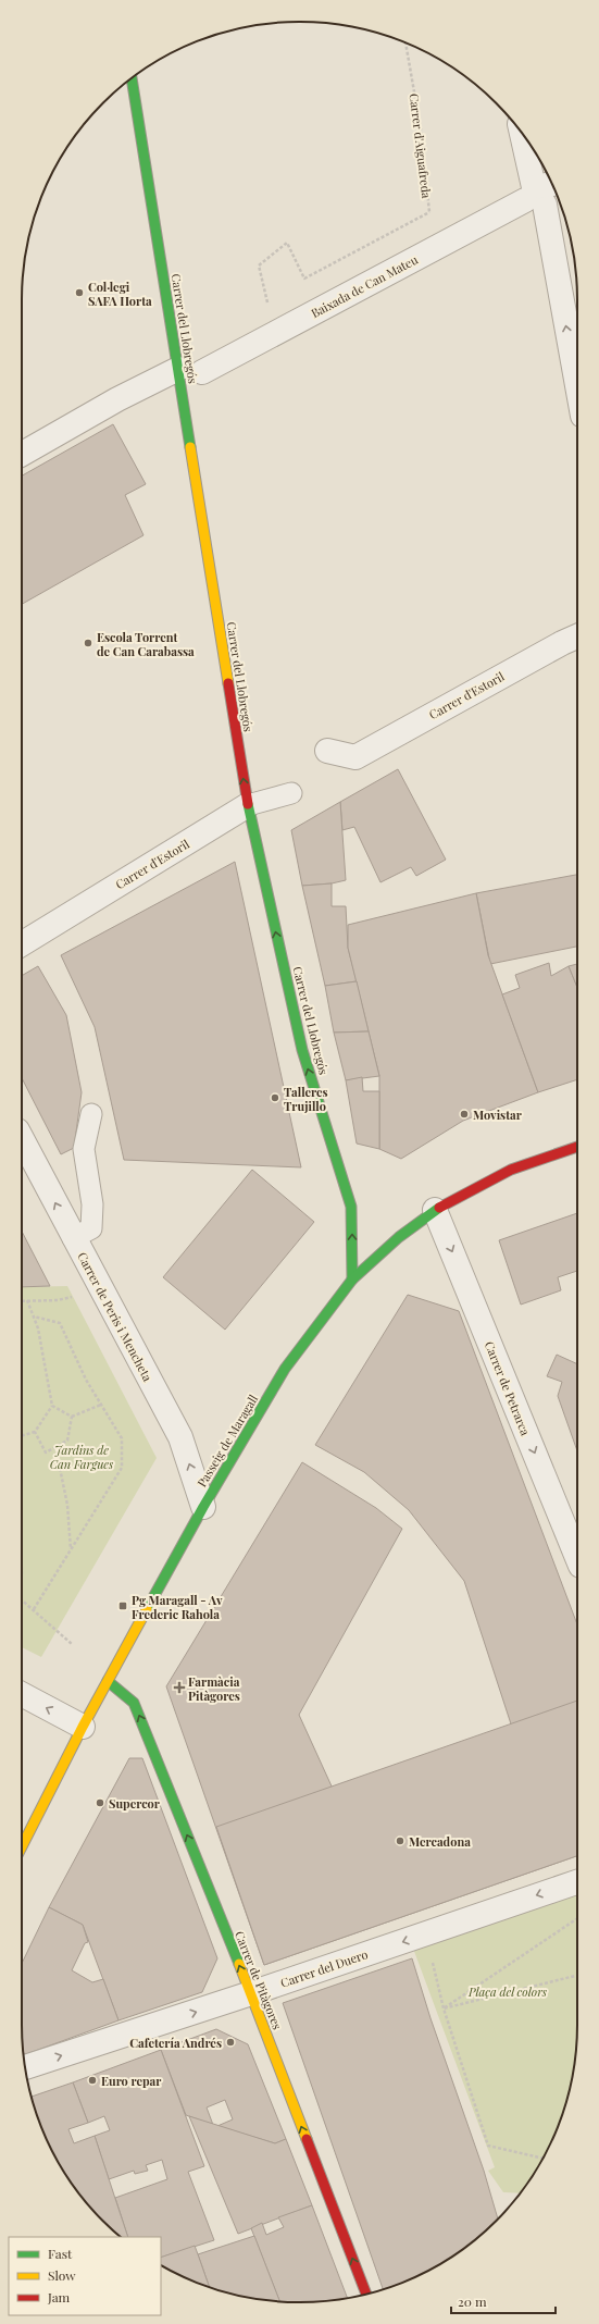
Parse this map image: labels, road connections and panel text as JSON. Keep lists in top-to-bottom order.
{
  "streets": {
    "street": [
      "Baixada de Can Mateu",
      "Carrer del Llobregós",
      "Carrer d'Estoril",
      "Carrer de Peris i Mencheta",
      "Carrer de Petrarca",
      "Passeig de Maragall",
      "Carrer del Duero",
      "Carrer de Pitàgores"
    ],
    "path": ["Carrer d'Aiguafreda"]
  },
  "crossings": [
    ["Carrer d'Aiguafreda", "Baixada de Can Mateu"],
    ["Carrer del Llobregós", "Carrer d'Estoril"],
    ["Carrer del Llobregós", "Passeig de Maragall"],
    ["Carrer de Peris i Mencheta", "Passeig de Maragall"],
    ["Carrer de Petrarca", "Passeig de Maragall"],
    ["Passeig de Maragall", "Carrer de Pitàgores"],
    ["Carrer del Duero", "Carrer de Pitàgores"]
  ],
  "one_way": [
    "Carrer del Llobregós",
    "Carrer de Peris i Mencheta",
    "Carrer de Petrarca",
    "Carrer de Pitàgores"
  ],
  "parks": ["Jardins de Can Fargues", "Plaça del colors"],
  "places": {
    "other": [
      "Col·legi SAFA Horta",
      "Escola Torrent de Can Carabassa",
      "Talleres Trujillo",
      "Movistar",
      "Supercor",
      "Mercadona",
      "Cafetería Andrés",
      "Euro repar"
    ],
    "transit": ["Pg Maragall - Av Frederic Rahola"],
    "health": ["Farmàcia Pitàgores"]
  },
  "legend": ["Fast", "Slow", "Jam"],
  "scale_bar": "20 m"
}
